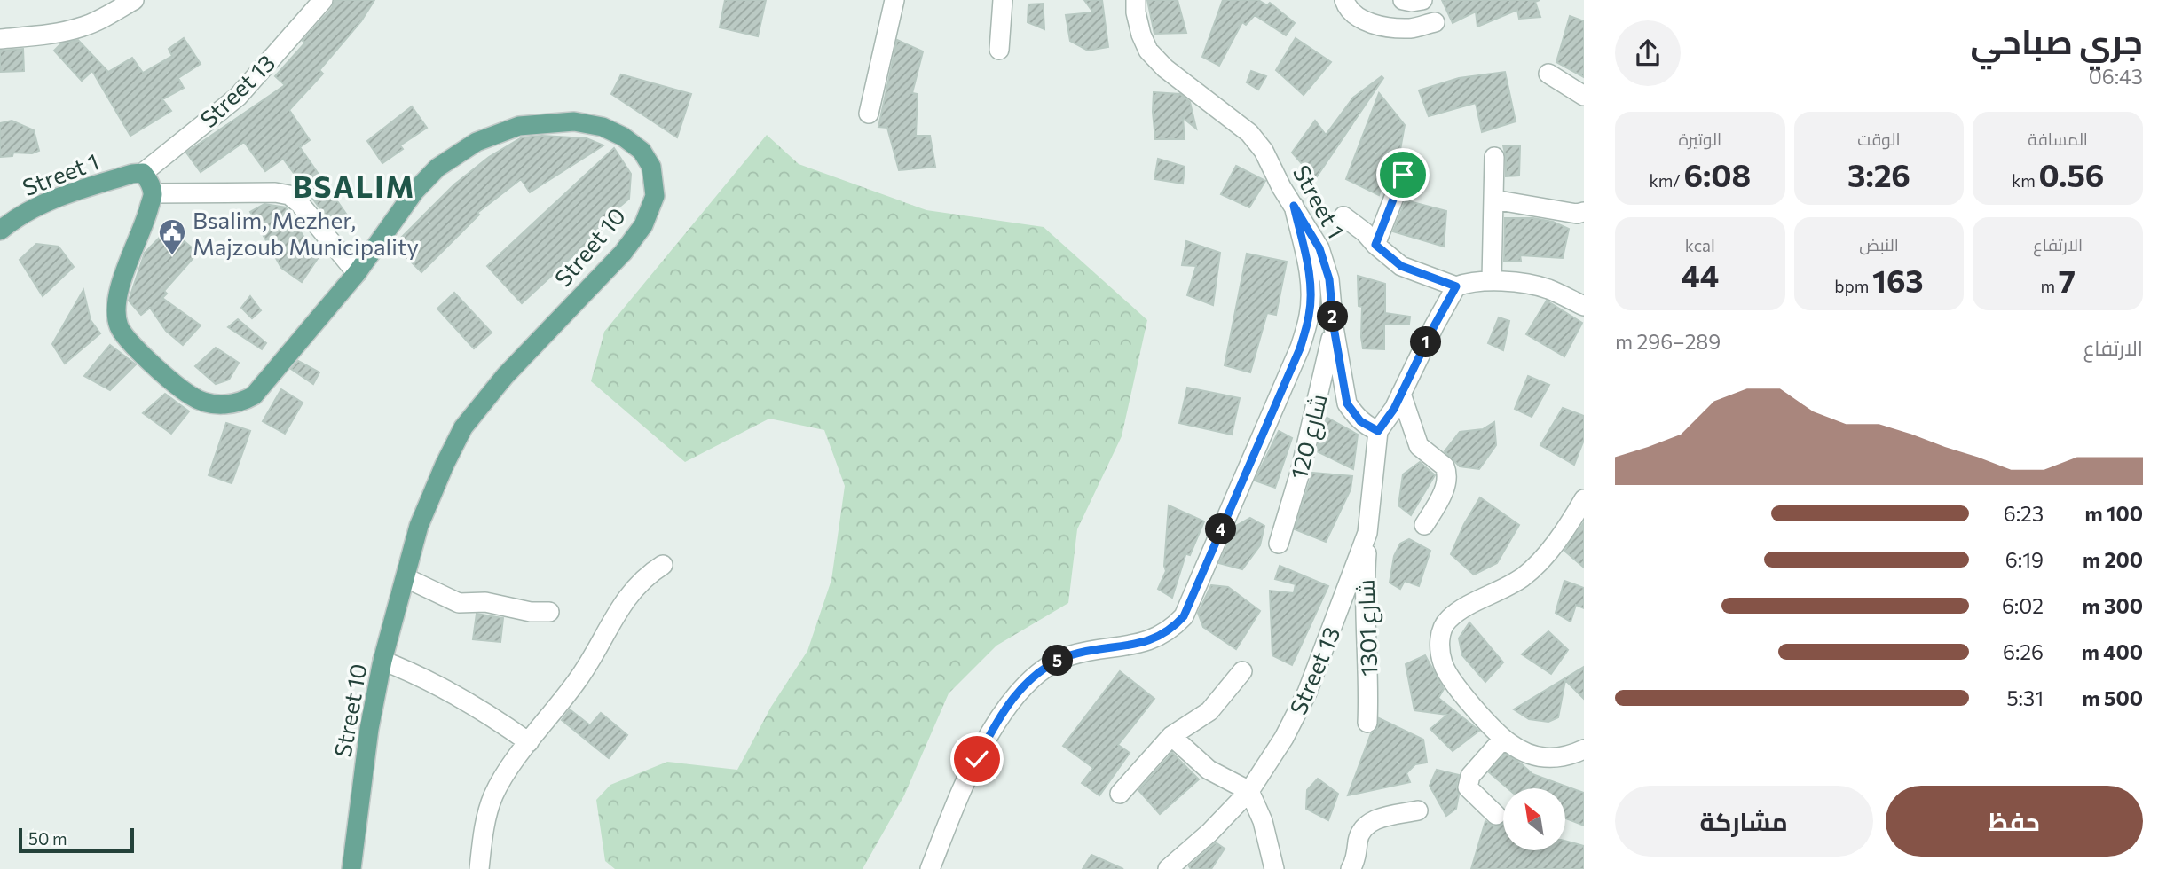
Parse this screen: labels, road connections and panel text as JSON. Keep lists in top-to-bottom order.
{
  "streets": {
    "main road": ["Street 1", "Street 10"],
    "street": ["Street 13", "شارع 120", "شارع 1301"]
  },
  "crossings": [
    ["Street 13", "Street 1"],
    ["Street 13", "شارع 1301"],
    ["Street 1", "شارع 120"]
  ],
  "districts": ["BSALIM"],
  "places": {
    "public building": ["Bsalim, Mezher, Majzoub Municipality"]
  },
  "scale_bar": "50 m",
  "north": "top left",
  "page": {
    "heading": ["جري صباحي", "06:43"],
    "stats": [
      ["المسافة", "0.56 km"],
      ["الوقت", "3:26"],
      ["الوتيرة", "6:08 /km"],
      ["الارتفاع", "7 m"],
      ["النبض", "163 bpm"],
      ["kcal", "44"]
    ],
    "pins": [
      "2",
      "1",
      "4",
      "5"
    ],
    "chart": ["الارتفاع", "289–296 m"],
    "list": [
      {
        "name": "100 m",
        "note": "6:23"
      },
      {
        "name": "200 m",
        "note": "6:19"
      },
      {
        "name": "300 m",
        "note": "6:02"
      },
      {
        "name": "400 m",
        "note": "6:26"
      },
      {
        "name": "500 m",
        "note": "5:31"
      }
    ],
    "buttons": ["حفظ", "مشاركة"],
    "scale": "50 m"
  }
}
